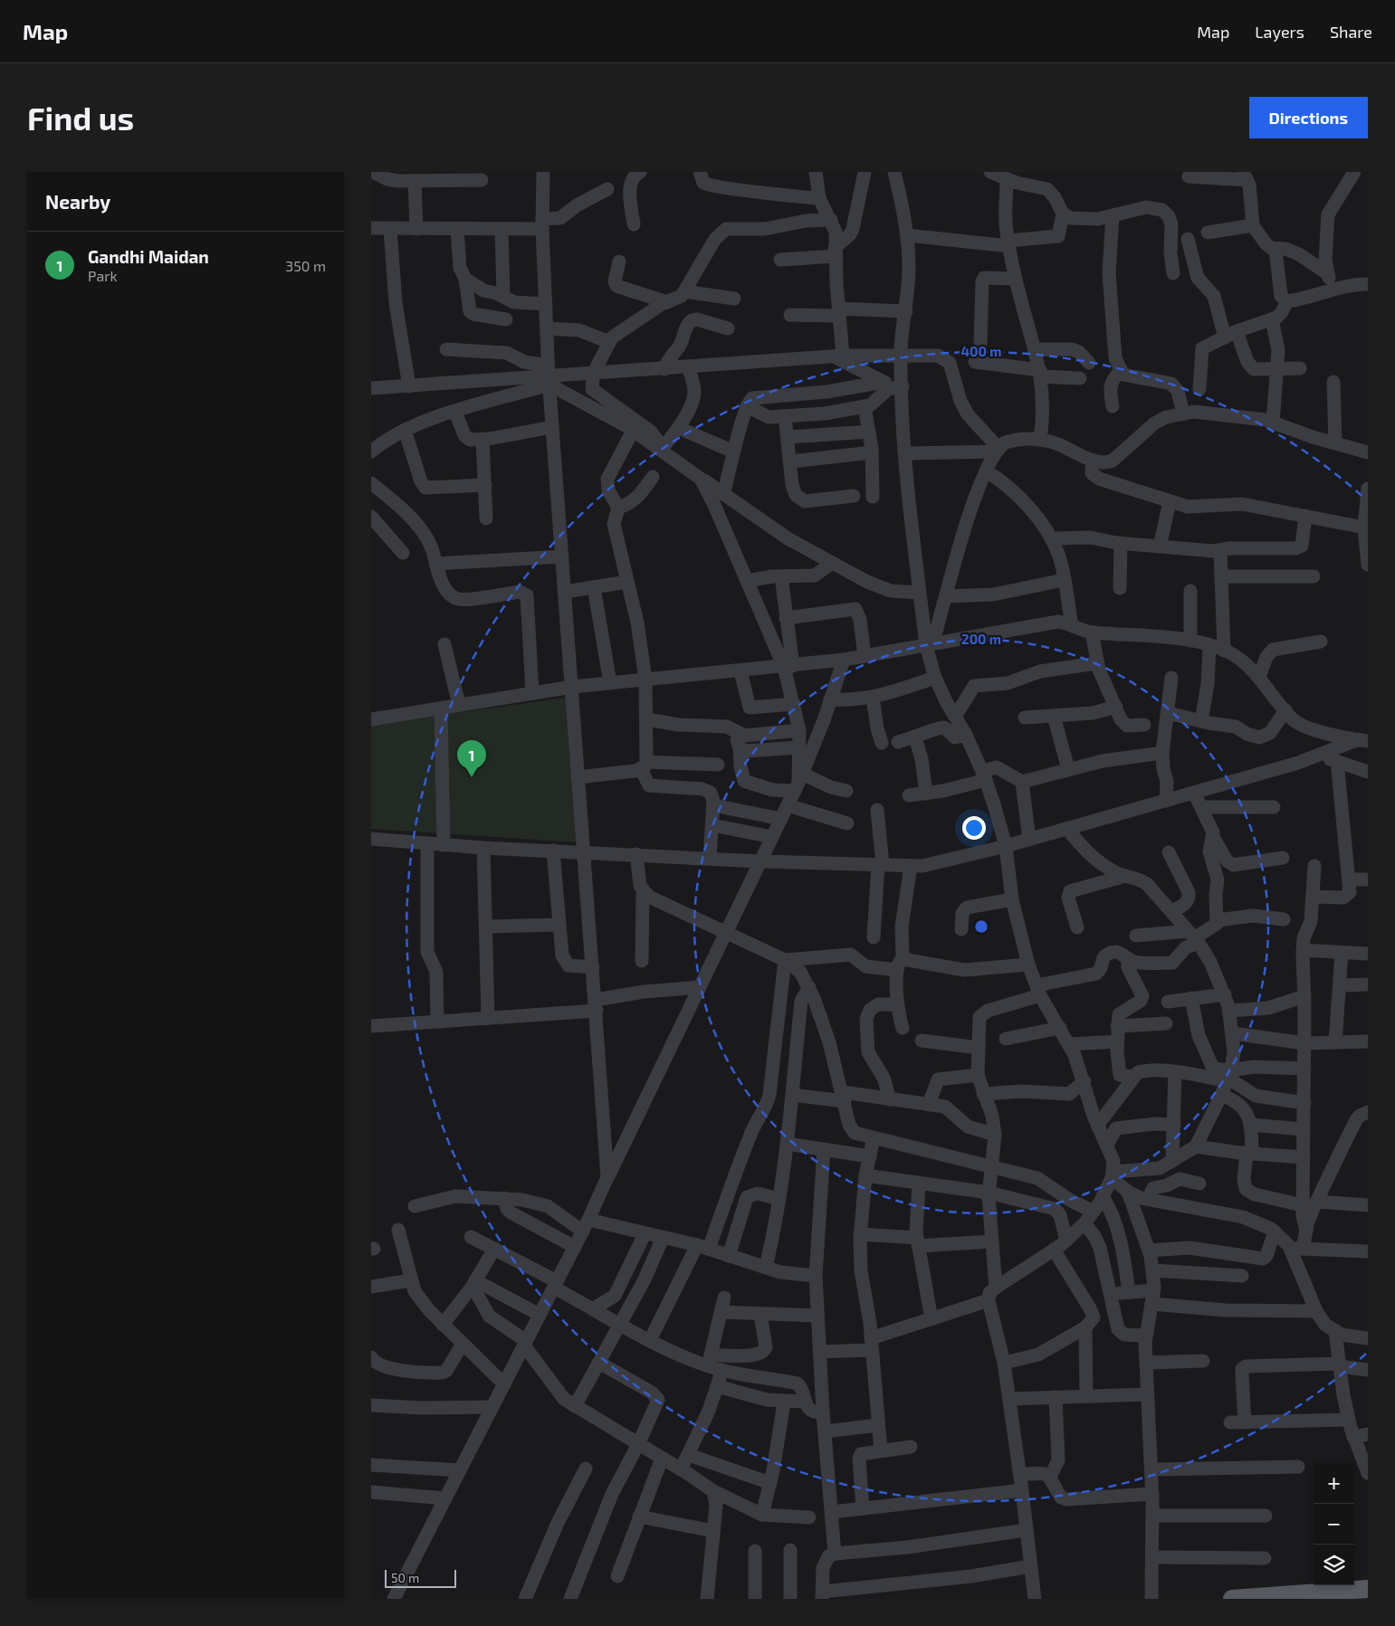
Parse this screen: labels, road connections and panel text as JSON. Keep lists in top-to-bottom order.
{
  "scale_bar": "50 m",
  "page": {
    "header": "Map",
    "nav": ["Map", "Layers", "Share"],
    "buttons": "Directions",
    "title": "Find us",
    "heading": "Nearby",
    "list": [
      {
        "mark": "1",
        "name": "Gandhi Maidan",
        "note": "Park",
        "value": "350 m"
      }
    ],
    "pins": "1",
    "map_buttons": ["+", "−"],
    "scale": "50 m"
  },
  "rings": ["400 m", "200 m"]
}
